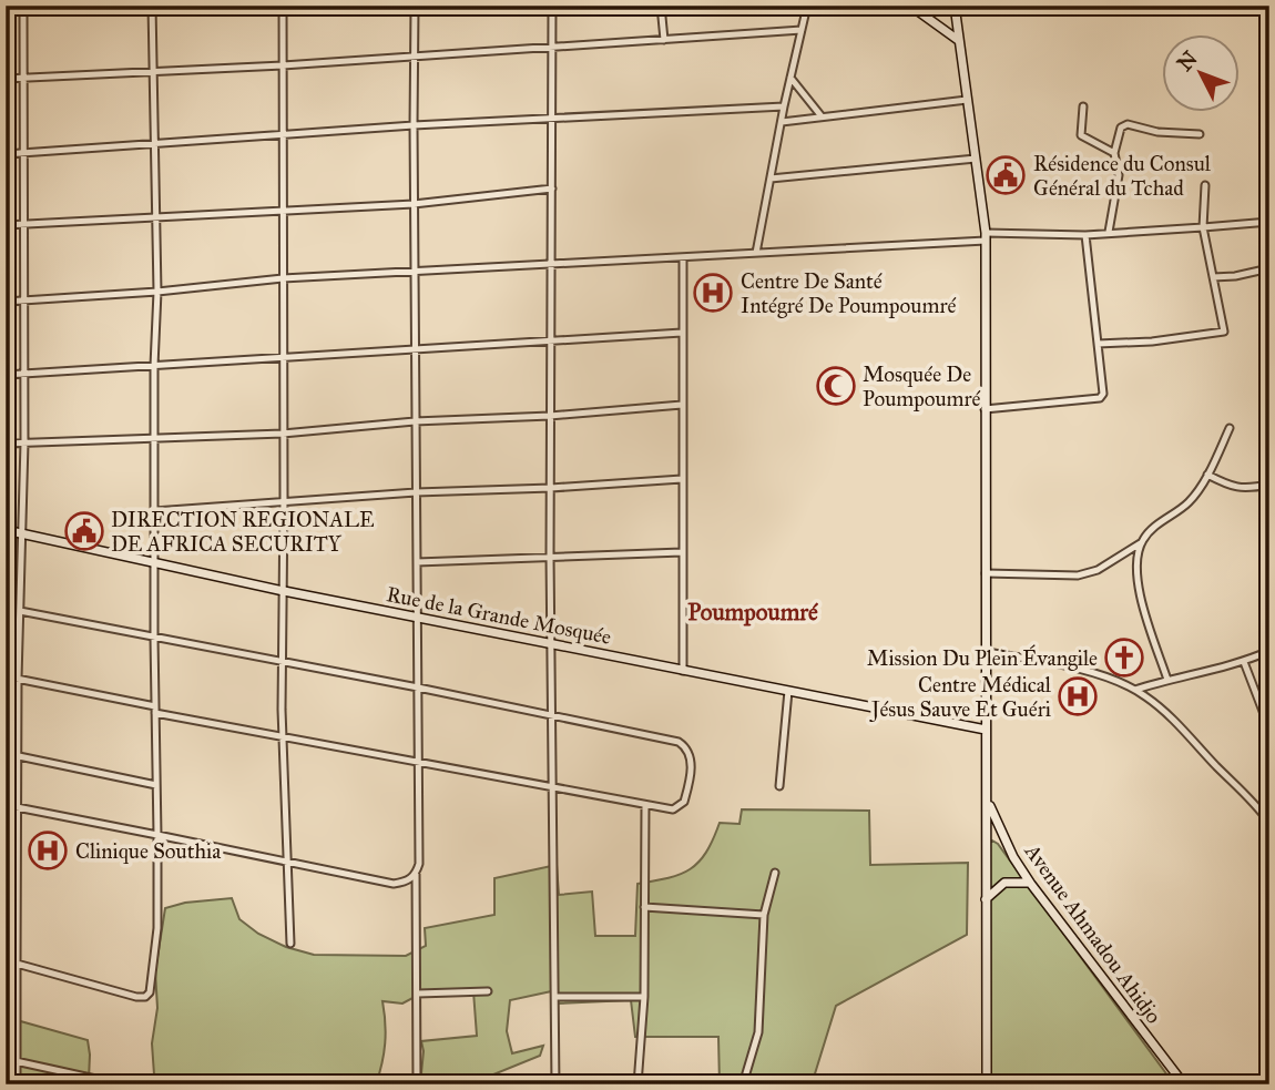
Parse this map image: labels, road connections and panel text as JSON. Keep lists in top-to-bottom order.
{
  "streets": {
    "main road": ["Rue de la Grande Mosquée", "Avenue Ahmadou Ahidjo"]
  },
  "districts": ["Poumpoumré"],
  "places": {
    "public building": ["Résidence du Consul Général du Tchad", "DIRECTION REGIONALE DE AFRICA SECURITY"],
    "hospital": ["Centre De Santé Intégré De Poumpoumré", "Centre Médical Jésus Sauve Et Guéri", "Clinique Southia"],
    "mosque": ["Mosquée De Poumpoumré"],
    "church": ["Mission Du Plein Évangile"]
  },
  "north": "top left"
}
